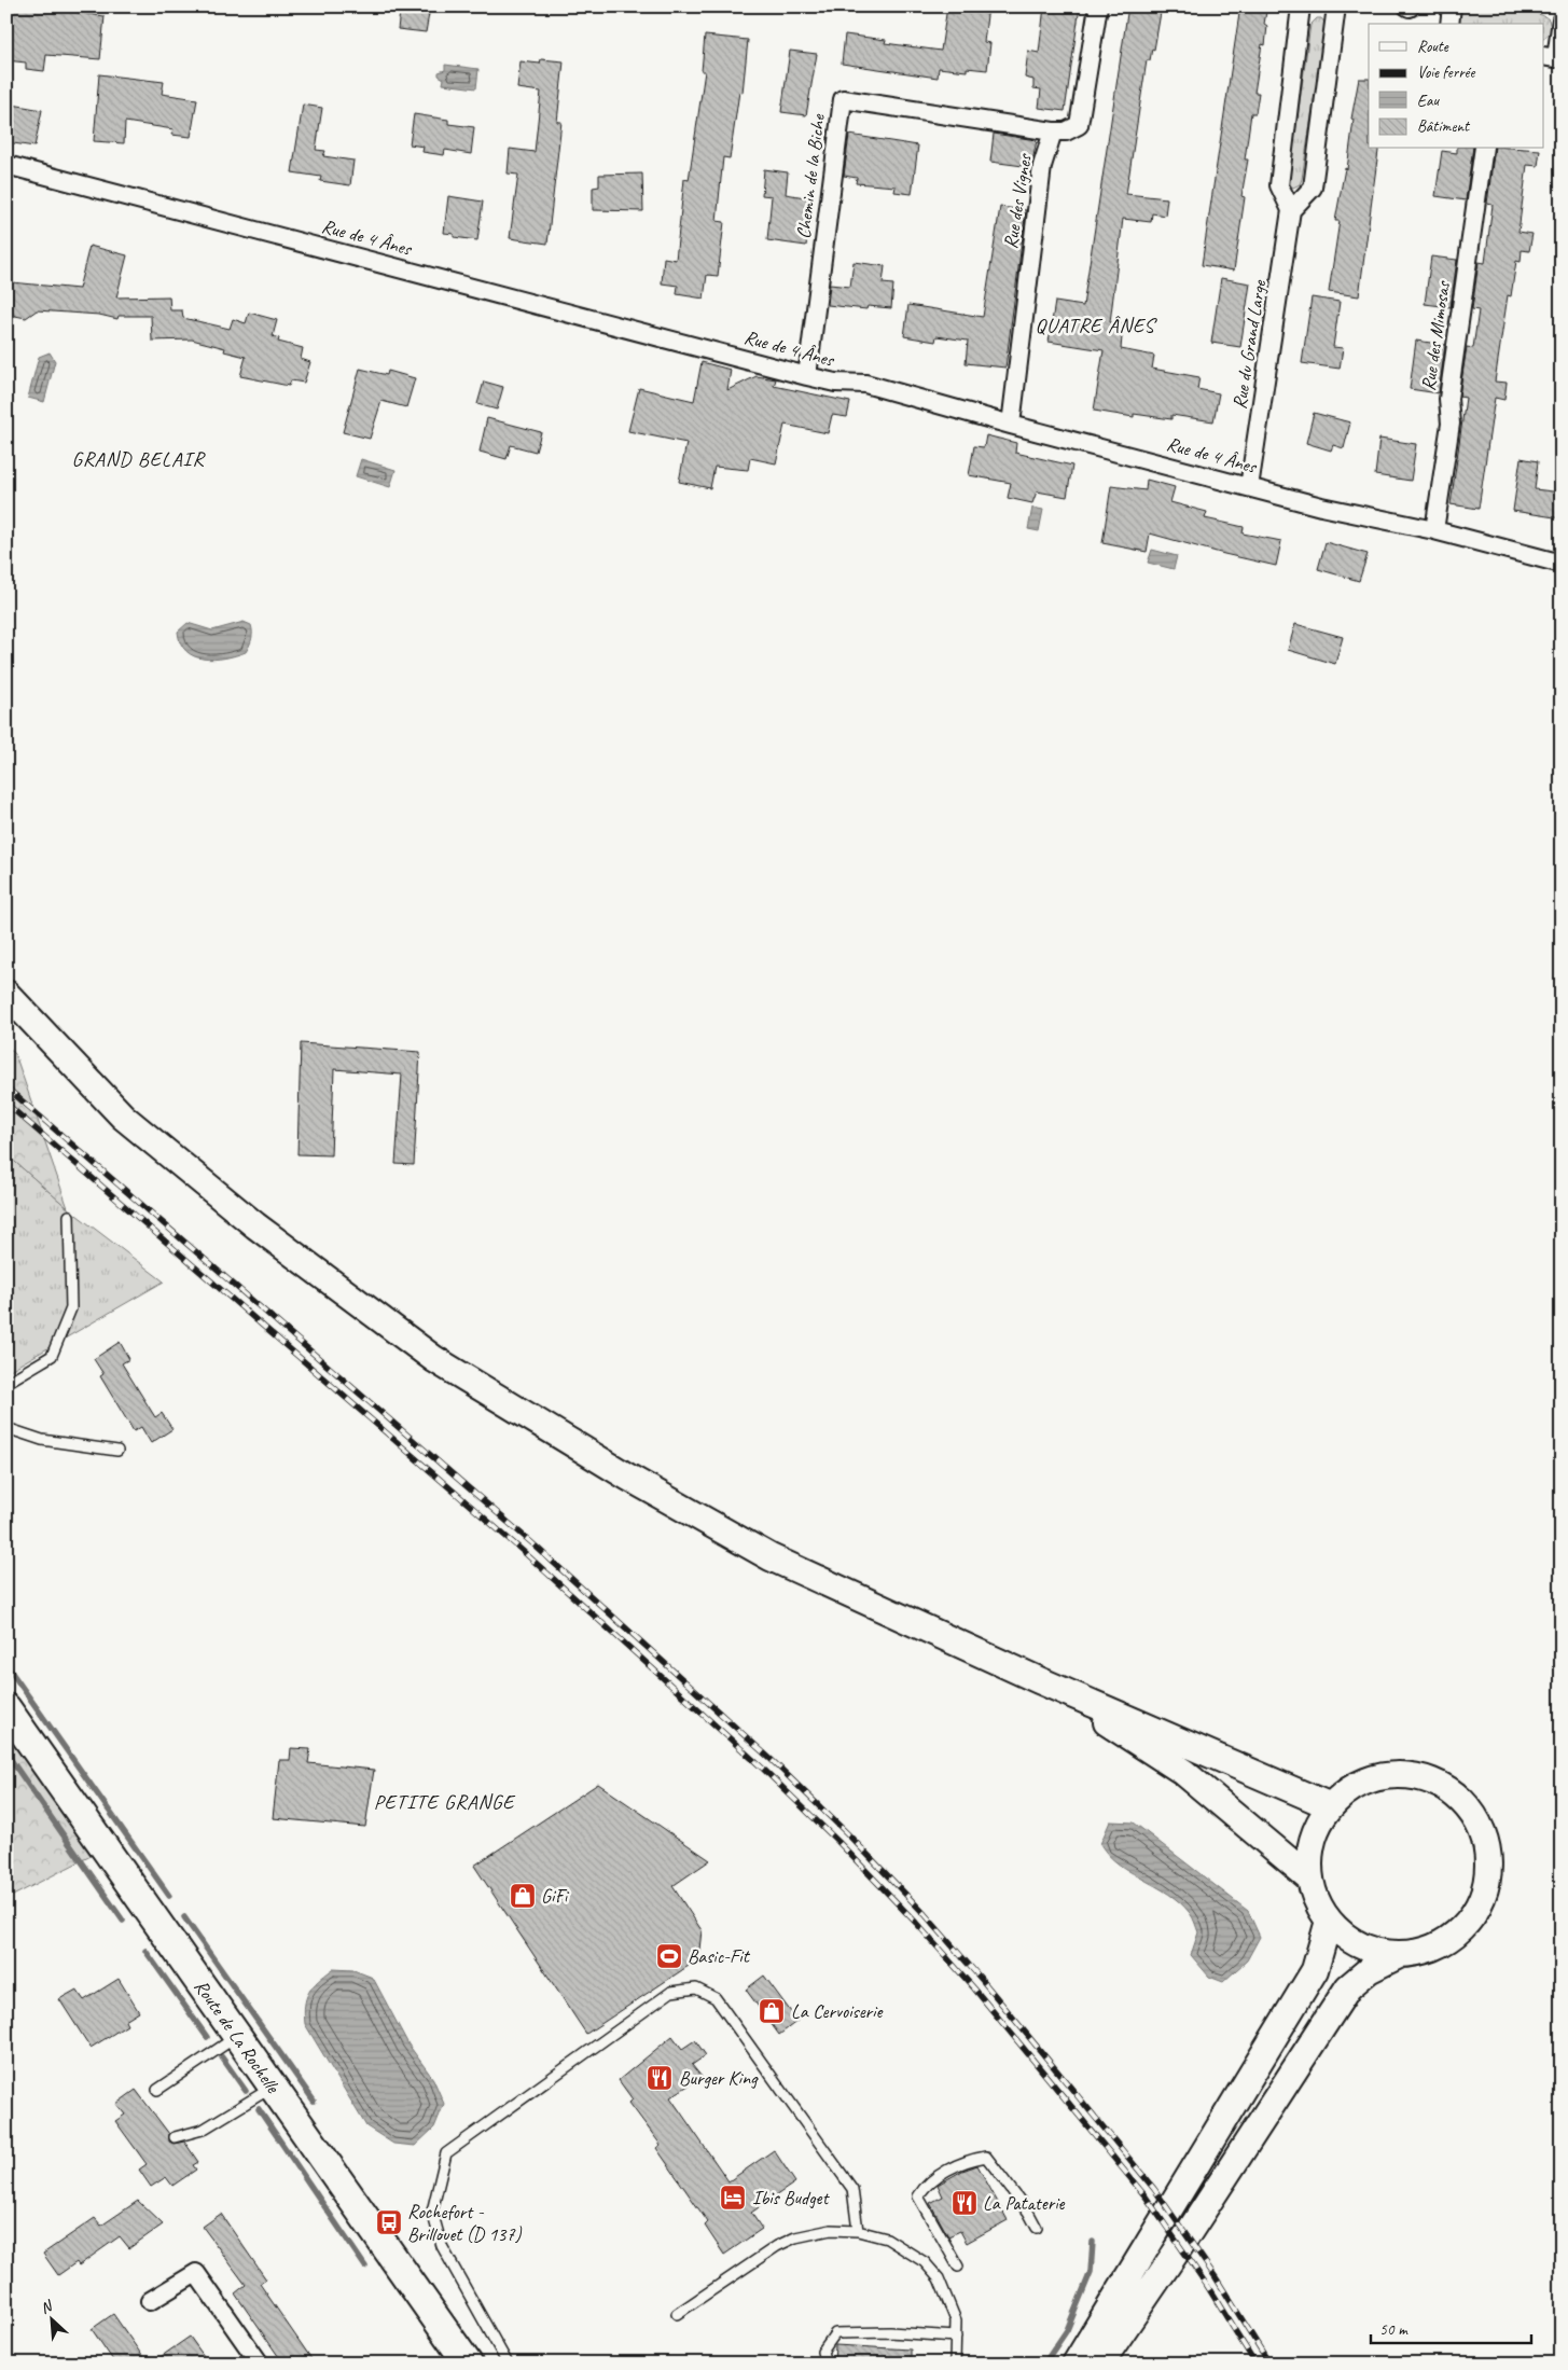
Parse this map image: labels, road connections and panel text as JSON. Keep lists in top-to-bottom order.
{
  "streets": {
    "main road": ["Route de La Rochelle"],
    "street": [
      "Chemin de la Biche",
      "Rue des Vignes",
      "Rue de 4 Ânes",
      "Rue des Mimosas",
      "Rue du Grand Large"
    ]
  },
  "crossings": [
    ["Chemin de la Biche", "Rue des Vignes"],
    ["Chemin de la Biche", "Rue de 4 Ânes"],
    ["Rue des Vignes", "Rue de 4 Ânes"],
    ["Rue de 4 Ânes", "Rue des Mimosas"],
    ["Rue de 4 Ânes", "Rue du Grand Large"]
  ],
  "districts": ["QUATRE ÂNES", "GRAND BELAIR", "PETITE GRANGE"],
  "places": {
    "shop": ["GiFi", "La Cervoiserie"],
    "sports": ["Basic-Fit"],
    "restaurant": ["Burger King", "La Pataterie"],
    "hotel": ["Ibis Budget"],
    "bus stop": ["Rochefort - Brillouet (D 137)"]
  },
  "legend": [
    "Route",
    "Voie ferrée",
    "Eau",
    "Bâtiment"
  ],
  "scale_bar": "50 m",
  "north": "top left"
}
